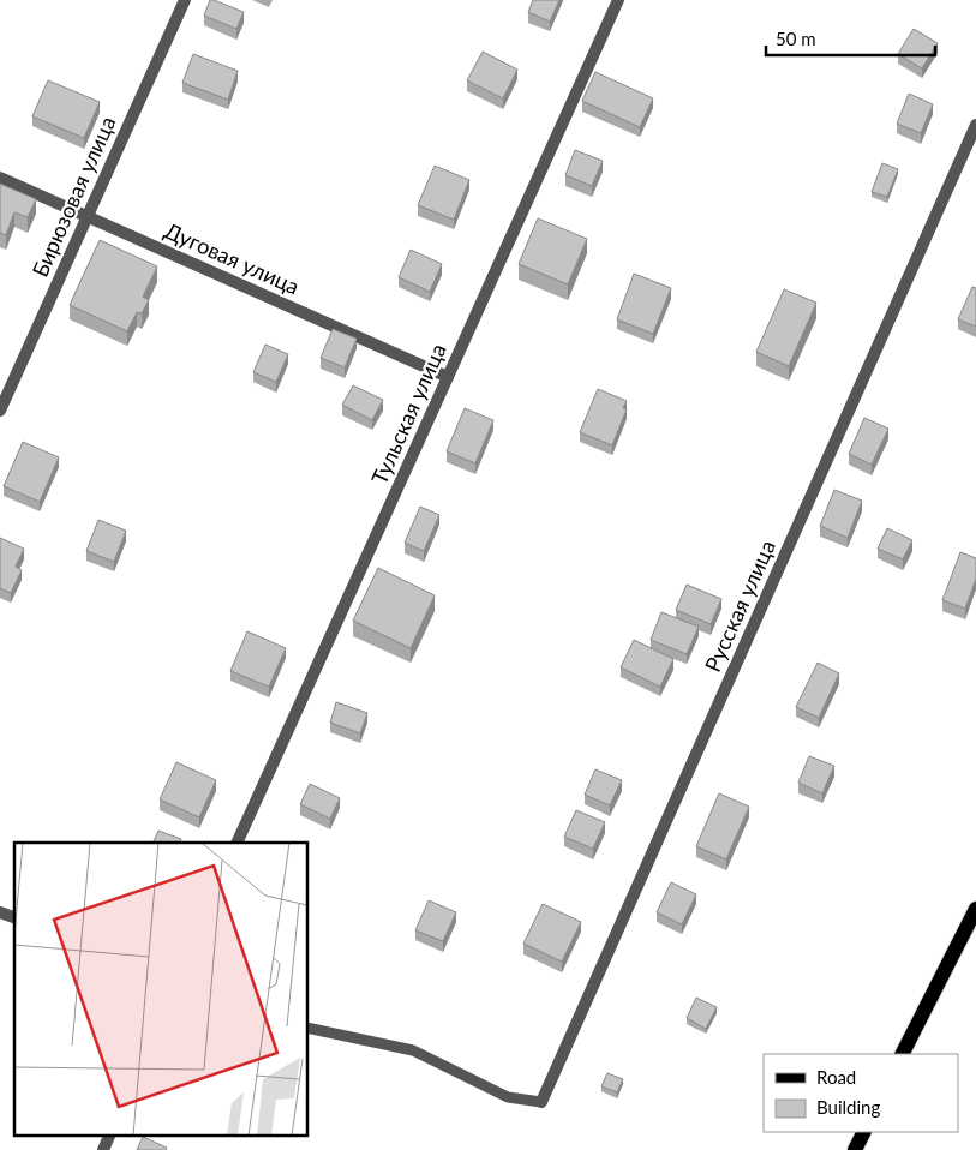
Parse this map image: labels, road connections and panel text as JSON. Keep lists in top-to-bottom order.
{
  "streets": {
    "street": [
      "Бирюзовая улица",
      "Дуговая улица",
      "Тульская улица",
      "Русская улица"
    ]
  },
  "crossings": [
    ["Бирюзовая улица", "Дуговая улица"],
    ["Дуговая улица", "Тульская улица"]
  ],
  "legend": ["Road", "Building"],
  "scale_bar": "50 m"
}
